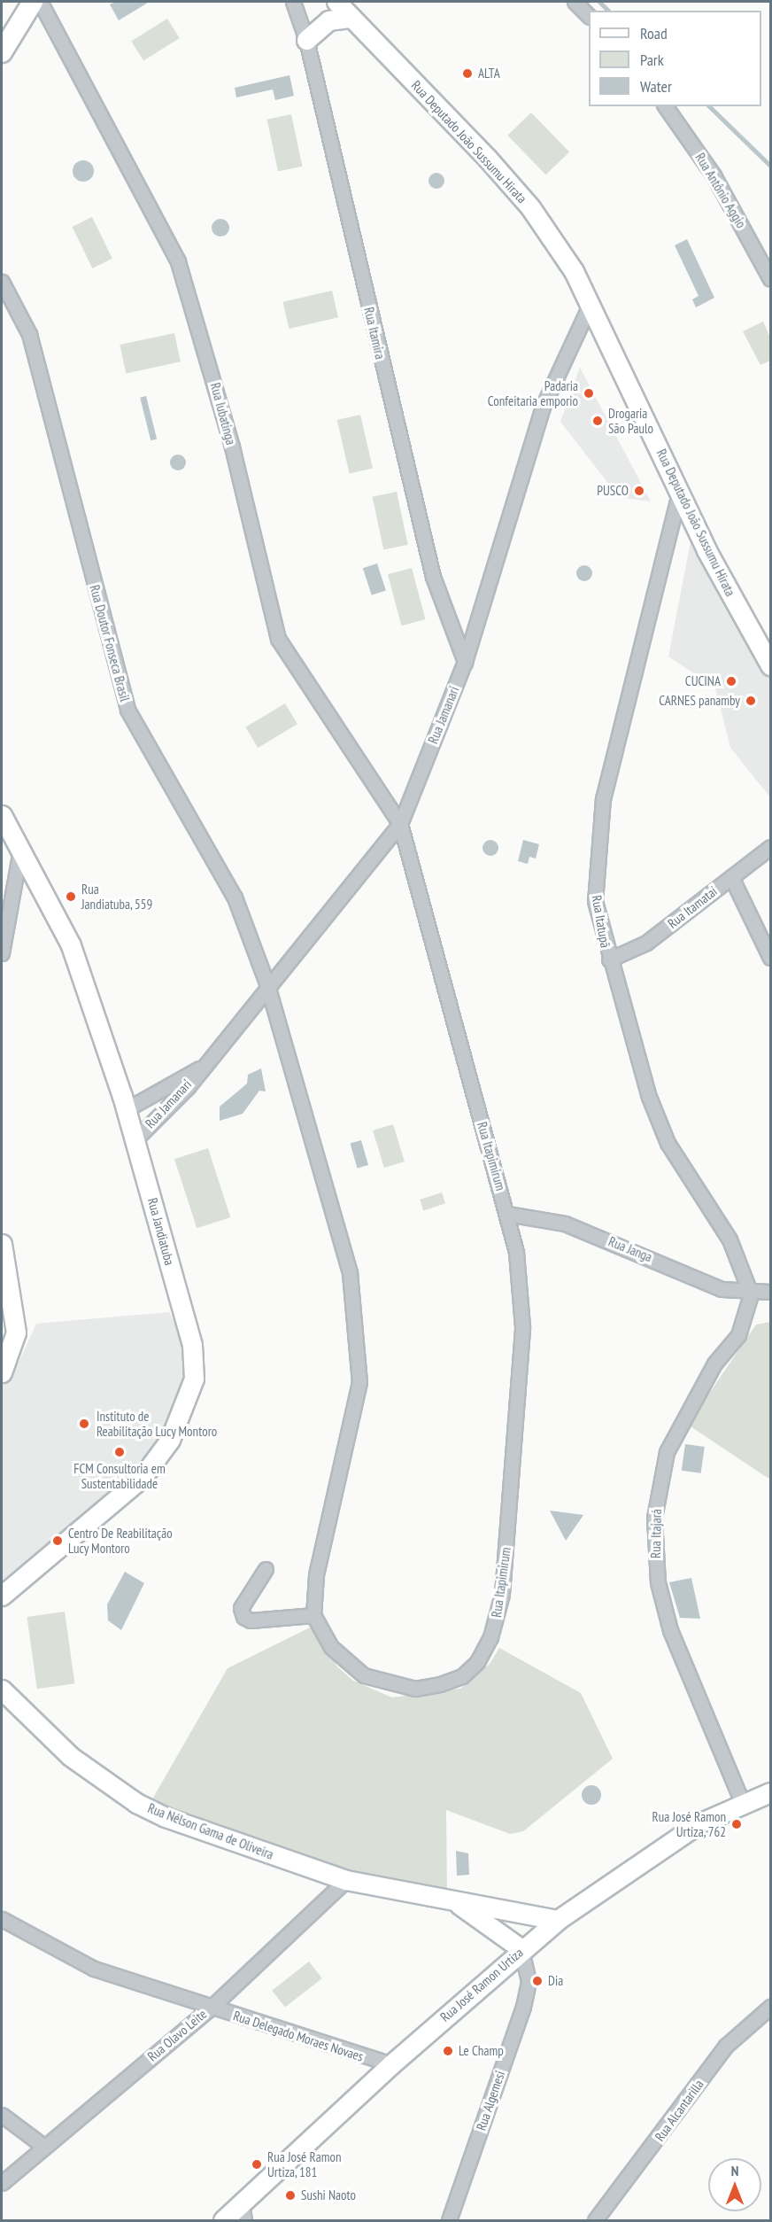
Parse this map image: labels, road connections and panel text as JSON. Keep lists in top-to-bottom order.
{
  "streets": {
    "main road": [
      "Rua Deputado João Sussumu Hirata",
      "Rua Jandiatuba",
      "Rua Nélson Gama de Oliveira",
      "Rua José Ramon Urtiza"
    ],
    "street": [
      "Rua Antônio Aggio",
      "Rua Itamira",
      "Rua Iubatinga",
      "Rua Doutor Fonseca Brasil",
      "Rua Jamanari",
      "Rua Itamataí",
      "Rua Itatupã",
      "Rua Itapimirum",
      "Rua Janga",
      "Rua Itajará",
      "Rua Olavo Leite",
      "Rua Delegado Moraes Novaes",
      "Rua Algemesi",
      "Rua Alcantarilla"
    ]
  },
  "crossings": [
    ["Rua Deputado João Sussumu Hirata", "Rua Jamanari"],
    ["Rua Deputado João Sussumu Hirata", "Rua Itatupã"],
    ["Rua Itamira", "Rua Jamanari"],
    ["Rua Iubatinga", "Rua Jamanari"],
    ["Rua Iubatinga", "Rua Itapimirum"],
    ["Rua Doutor Fonseca Brasil", "Rua Jamanari"],
    ["Rua Jamanari", "Rua Itapimirum"],
    ["Rua Jamanari", "Rua Jandiatuba"],
    ["Rua Itamataí", "Rua Itatupã"],
    ["Rua Itatupã", "Rua Janga"],
    ["Rua Itatupã", "Rua Itajará"],
    ["Rua Itapimirum", "Rua Janga"],
    ["Rua Janga", "Rua Itajará"],
    ["Rua Itajará", "Rua José Ramon Urtiza"],
    ["Rua Nélson Gama de Oliveira", "Rua José Ramon Urtiza"],
    ["Rua Nélson Gama de Oliveira", "Rua Olavo Leite"],
    ["Rua Nélson Gama de Oliveira", "Rua Algemesi"],
    ["Rua José Ramon Urtiza", "Rua Delegado Moraes Novaes"],
    ["Rua José Ramon Urtiza", "Rua Algemesi"],
    ["Rua Olavo Leite", "Rua Delegado Moraes Novaes"]
  ],
  "places": [
    "ALTA",
    "Padaria Confeitaria emporio",
    "Drogaria São Paulo",
    "PUSCO",
    "CUCINA",
    "CARNES panamby",
    "Rua Jandiatuba, 559",
    "Instituto de Reabilitação Lucy Montoro",
    "FCM Consultoria em Sustentabilidade",
    "Centro De Reabilitação Lucy Montoro",
    "Rua José Ramon Urtiza, 762",
    "Dia",
    "Le Champ",
    "Rua José Ramon Urtiza, 181",
    "Sushi Naoto"
  ],
  "legend": ["Road", "Park", "Water"],
  "north": "top"
}
